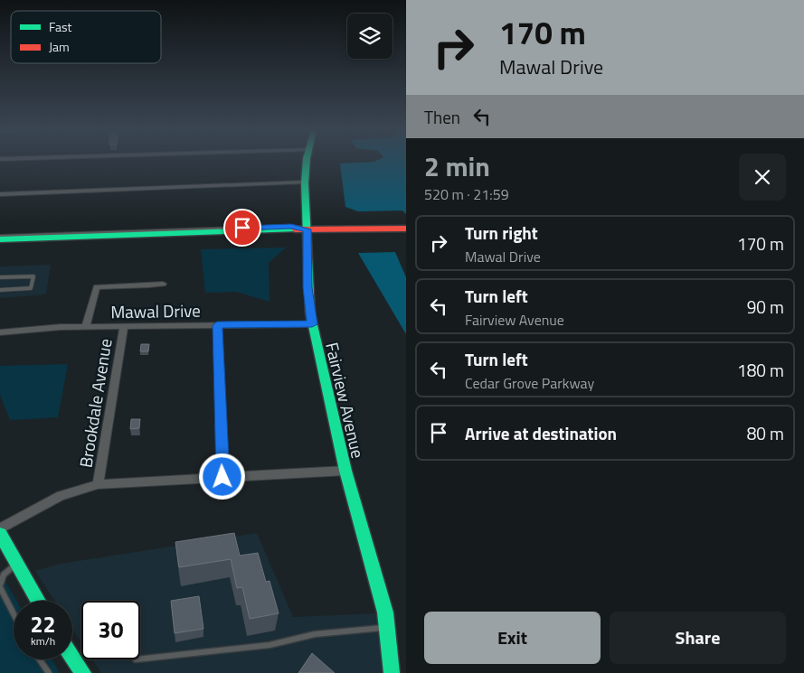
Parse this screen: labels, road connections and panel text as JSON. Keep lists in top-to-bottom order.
{
  "streets": {
    "main road": ["Fairview Avenue"],
    "street": ["Mawal Drive", "Brookdale Avenue"]
  },
  "crossings": [
    ["Mawal Drive", "Fairview Avenue"],
    ["Mawal Drive", "Brookdale Avenue"]
  ],
  "legend": ["Fast", "Jam"],
  "page": {
    "turn": ["170 m", "Mawal Drive"],
    "then": "Then",
    "heading": ["2 min", "520 m · 21:59"],
    "list": [
      {
        "name": "Turn right",
        "note": "Mawal Drive",
        "value": "170 m"
      },
      {
        "name": "Turn left",
        "note": "Fairview Avenue",
        "value": "90 m"
      },
      {
        "name": "Turn left",
        "note": "Cedar Grove Parkway",
        "value": "180 m"
      },
      {
        "name": "Arrive at destination",
        "value": "80 m"
      }
    ],
    "speed": "22 km/h",
    "limit": "30",
    "buttons": ["Exit", "Share"]
  }
}
